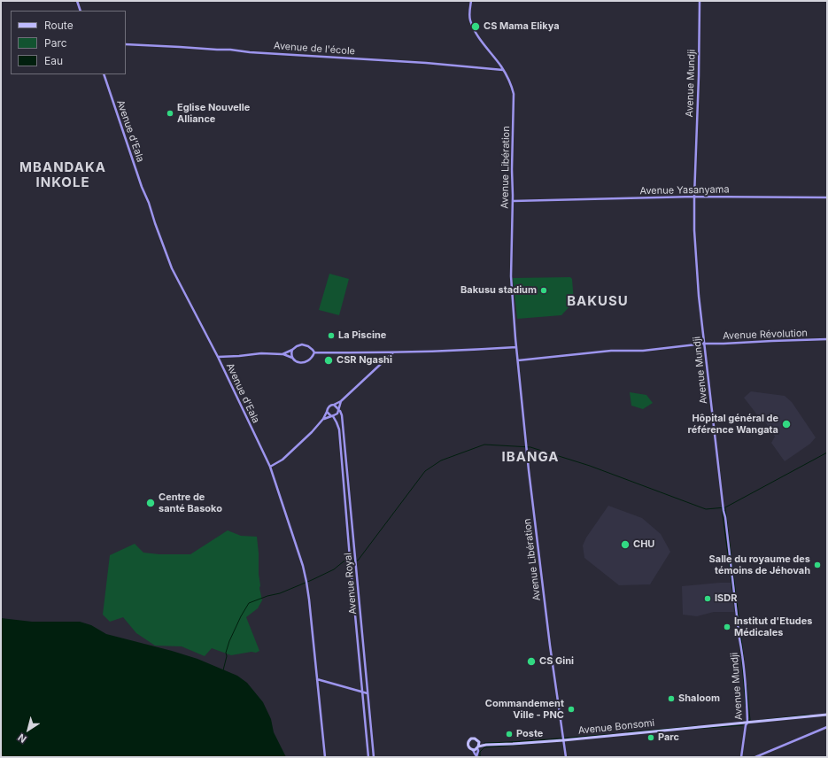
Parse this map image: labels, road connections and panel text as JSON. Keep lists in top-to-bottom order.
{
  "streets": {
    "main road": ["Avenue Bonsomi"],
    "street": [
      "Avenue de l'école",
      "Avenue Mundji",
      "Avenue d'Eala",
      "Avenue Libération",
      "Avenue Yasanyama",
      "Avenue Révolution",
      "Avenue Royal"
    ]
  },
  "crossings": [
    ["Avenue de l'école", "Avenue Libération"],
    ["Avenue Mundji", "Avenue Yasanyama"],
    ["Avenue Mundji", "Avenue Révolution"],
    ["Avenue Mundji", "Avenue Bonsomi"],
    ["Avenue Libération", "Avenue Yasanyama"],
    ["Avenue Libération", "Avenue Révolution"],
    ["Avenue Libération", "Avenue Bonsomi"]
  ],
  "districts": ["MBANDAKA INKOLE", "BAKUSU", "IBANGA"],
  "places": [
    "CS Mama Elikya",
    "Eglise Nouvelle Alliance",
    "Bakusu stadium",
    "La Piscine",
    "CSR Ngashi",
    "Hôpital général de référence Wangata",
    "Centre de santé Basoko",
    "CHU",
    "Salle du royaume des témoins de Jéhovah",
    "ISDR",
    "Institut d'Etudes Médicales",
    "CS Gini",
    "Shaloom",
    "Commandement Ville - PNC",
    "Poste",
    "Parc"
  ],
  "legend": ["Route", "Parc", "Eau"],
  "north": "bottom left"
}
